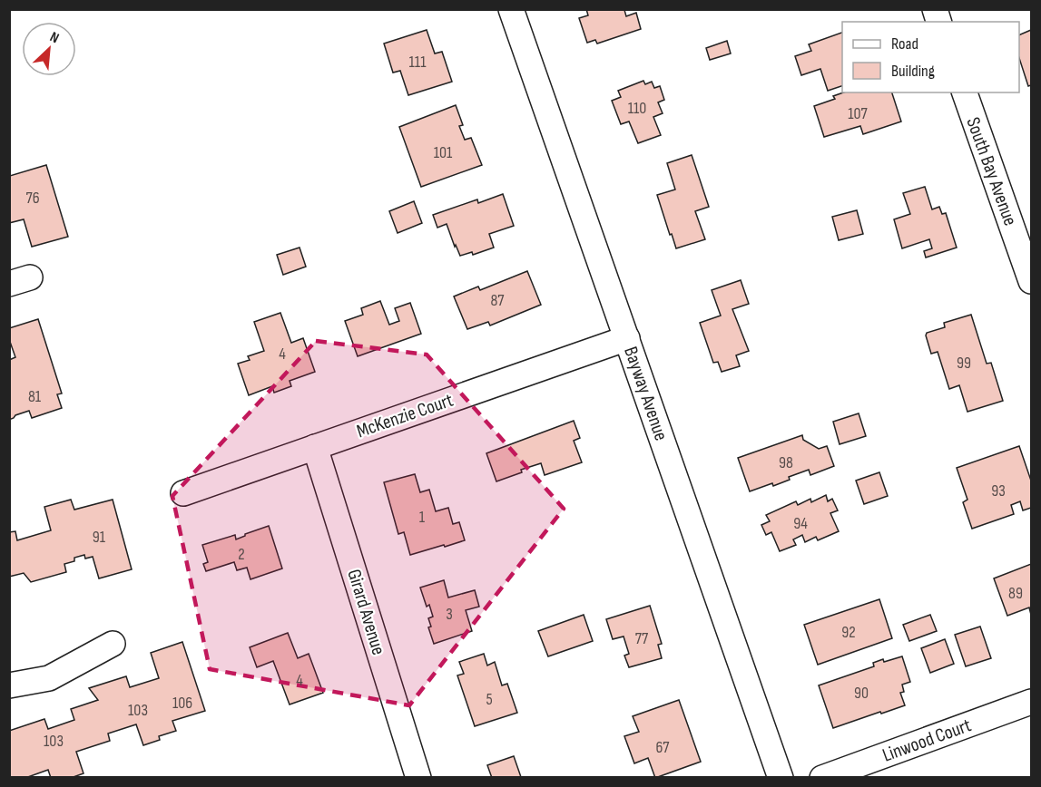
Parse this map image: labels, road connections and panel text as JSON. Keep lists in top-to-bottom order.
{
  "streets": {
    "street": [
      "South Bay Avenue",
      "Bayway Avenue",
      "McKenzie Court",
      "Girard Avenue",
      "Linwood Court"
    ]
  },
  "crossings": [
    ["Bayway Avenue", "McKenzie Court"],
    ["McKenzie Court", "Girard Avenue"]
  ],
  "house_numbers": [
    "111",
    "110",
    "107",
    "101",
    "76",
    "87",
    "4",
    "99",
    "81",
    "98",
    "93",
    "1",
    "94",
    "91",
    "2",
    "89",
    "3",
    "92",
    "77",
    "4",
    "90",
    "5",
    "106",
    "103",
    "103",
    "67"
  ],
  "legend": ["Road", "Building"],
  "north": "top right"
}
